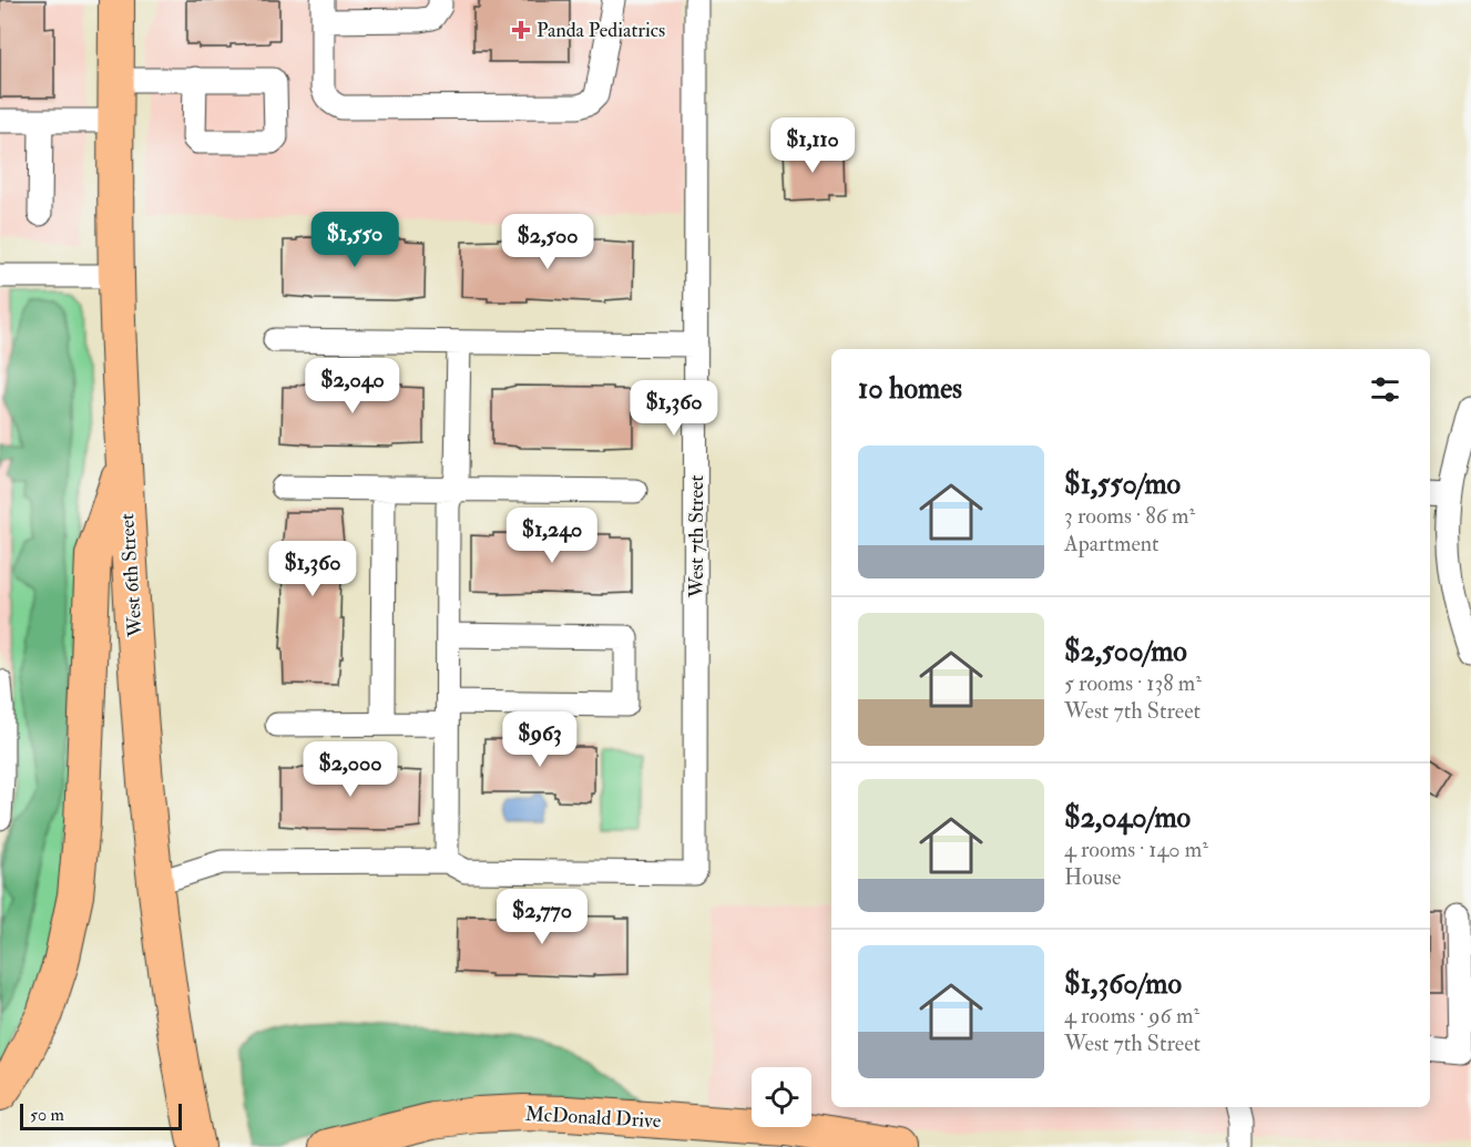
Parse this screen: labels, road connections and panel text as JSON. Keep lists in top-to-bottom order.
{
  "streets": {
    "highway": ["West 6th Street", "McDonald Drive"],
    "street": ["West 7th Street"]
  },
  "places": {
    "health": ["Panda Pediatrics"]
  },
  "scale_bar": "50 m",
  "page": {
    "price": [
      "$1,110",
      "$1,550",
      "$2,500",
      "$2,040",
      "$1,360",
      "$1,240",
      "$1,360",
      "$963",
      "$2,000",
      "$2,770"
    ],
    "heading": "10 homes",
    "list": [
      {
        "name": "$1,550/mo",
        "note": "3 rooms · 86 m² · Apartment"
      },
      {
        "name": "$2,500/mo",
        "note": "5 rooms · 138 m² · West 7th Street"
      },
      {
        "name": "$2,040/mo",
        "note": "4 rooms · 140 m² · House"
      },
      {
        "name": "$1,360/mo",
        "note": "4 rooms · 96 m² · West 7th Street"
      }
    ],
    "scale": "50 m"
  }
}
